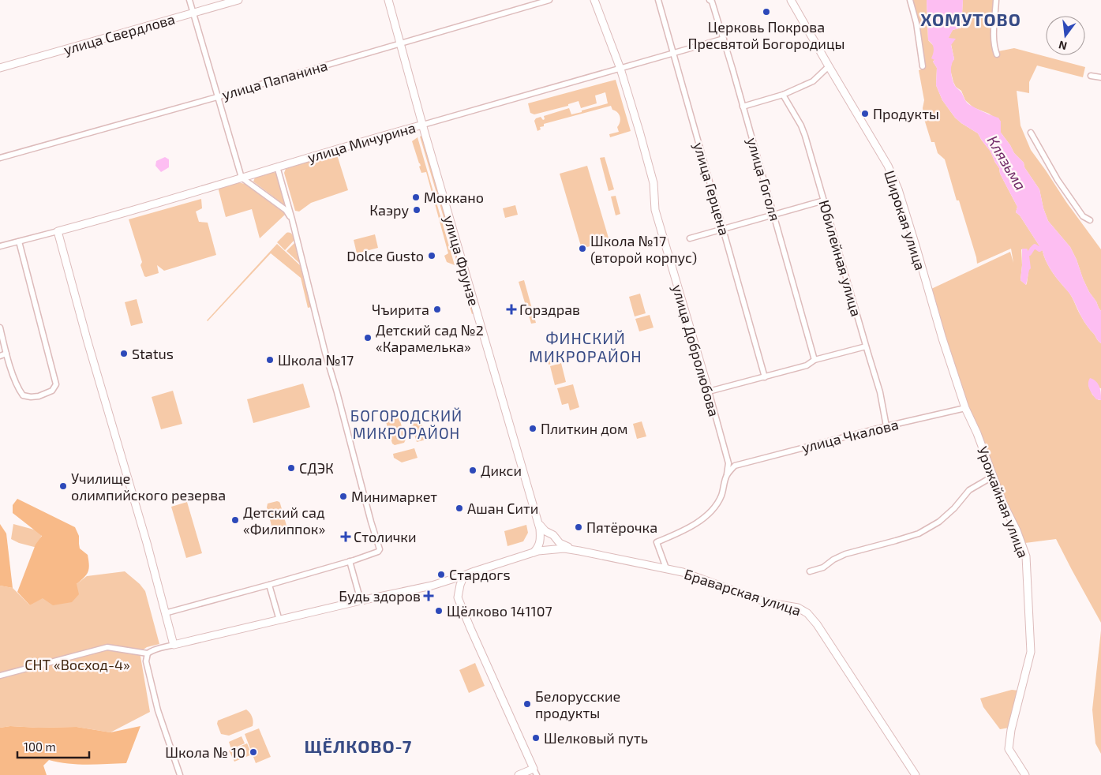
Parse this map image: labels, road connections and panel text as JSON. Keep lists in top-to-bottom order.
{
  "streets": {
    "street": [
      "улица Свердлова",
      "улица Папанина",
      "улица Мичурина",
      "улица Гоголя",
      "улица Герцена",
      "Широкая улица",
      "Юбилейная улица",
      "улица Фрунзе",
      "улица Добролюбова",
      "улица Чкалова",
      "Урожайная улица",
      "Браварская улица"
    ]
  },
  "crossings": [
    ["улица Папанина", "улица Фрунзе"],
    ["улица Мичурина", "улица Гоголя"],
    ["улица Мичурина", "улица Герцена"],
    ["улица Мичурина", "улица Фрунзе"],
    ["улица Мичурина", "улица Добролюбова"],
    ["Широкая улица", "улица Чкалова"],
    ["Широкая улица", "Урожайная улица"],
    ["Юбилейная улица", "улица Чкалова"],
    ["улица Добролюбова", "улица Чкалова"],
    ["улица Чкалова", "Урожайная улица"]
  ],
  "districts": [
    "ХОМУТОВО",
    "ФИНСКИЙ МИКРОРАЙОН",
    "БОГОРОДСКИЙ МИКРОРАЙОН",
    "ЩЁЛКОВО-7"
  ],
  "water": ["Клязьма"],
  "parks": ["СНТ «Восход-4»"],
  "places": {
    "other": [
      "Церковь Покрова Пресвятой Богородицы",
      "Продукты",
      "Моккано",
      "Каэру",
      "Школа №17 (второй корпус)",
      "Dolce Gusto",
      "Чъирита",
      "Детский сад №2 «Карамелька»",
      "Status",
      "Школа №17",
      "Плиткин дом",
      "СДЭК",
      "Дикси",
      "Училище олимпийского резерва",
      "Минимаркет",
      "Ашан Сити",
      "Детский сад «Филиппок»",
      "Пятёрочка",
      "Стардогs",
      "Щёлково 141107",
      "Белорусские продукты",
      "Шелковый путь",
      "Школа № 10"
    ],
    "health": ["Горздрав", "Столички", "Будь здоров"]
  },
  "scale_bar": "100 m",
  "north": "bottom"
}
